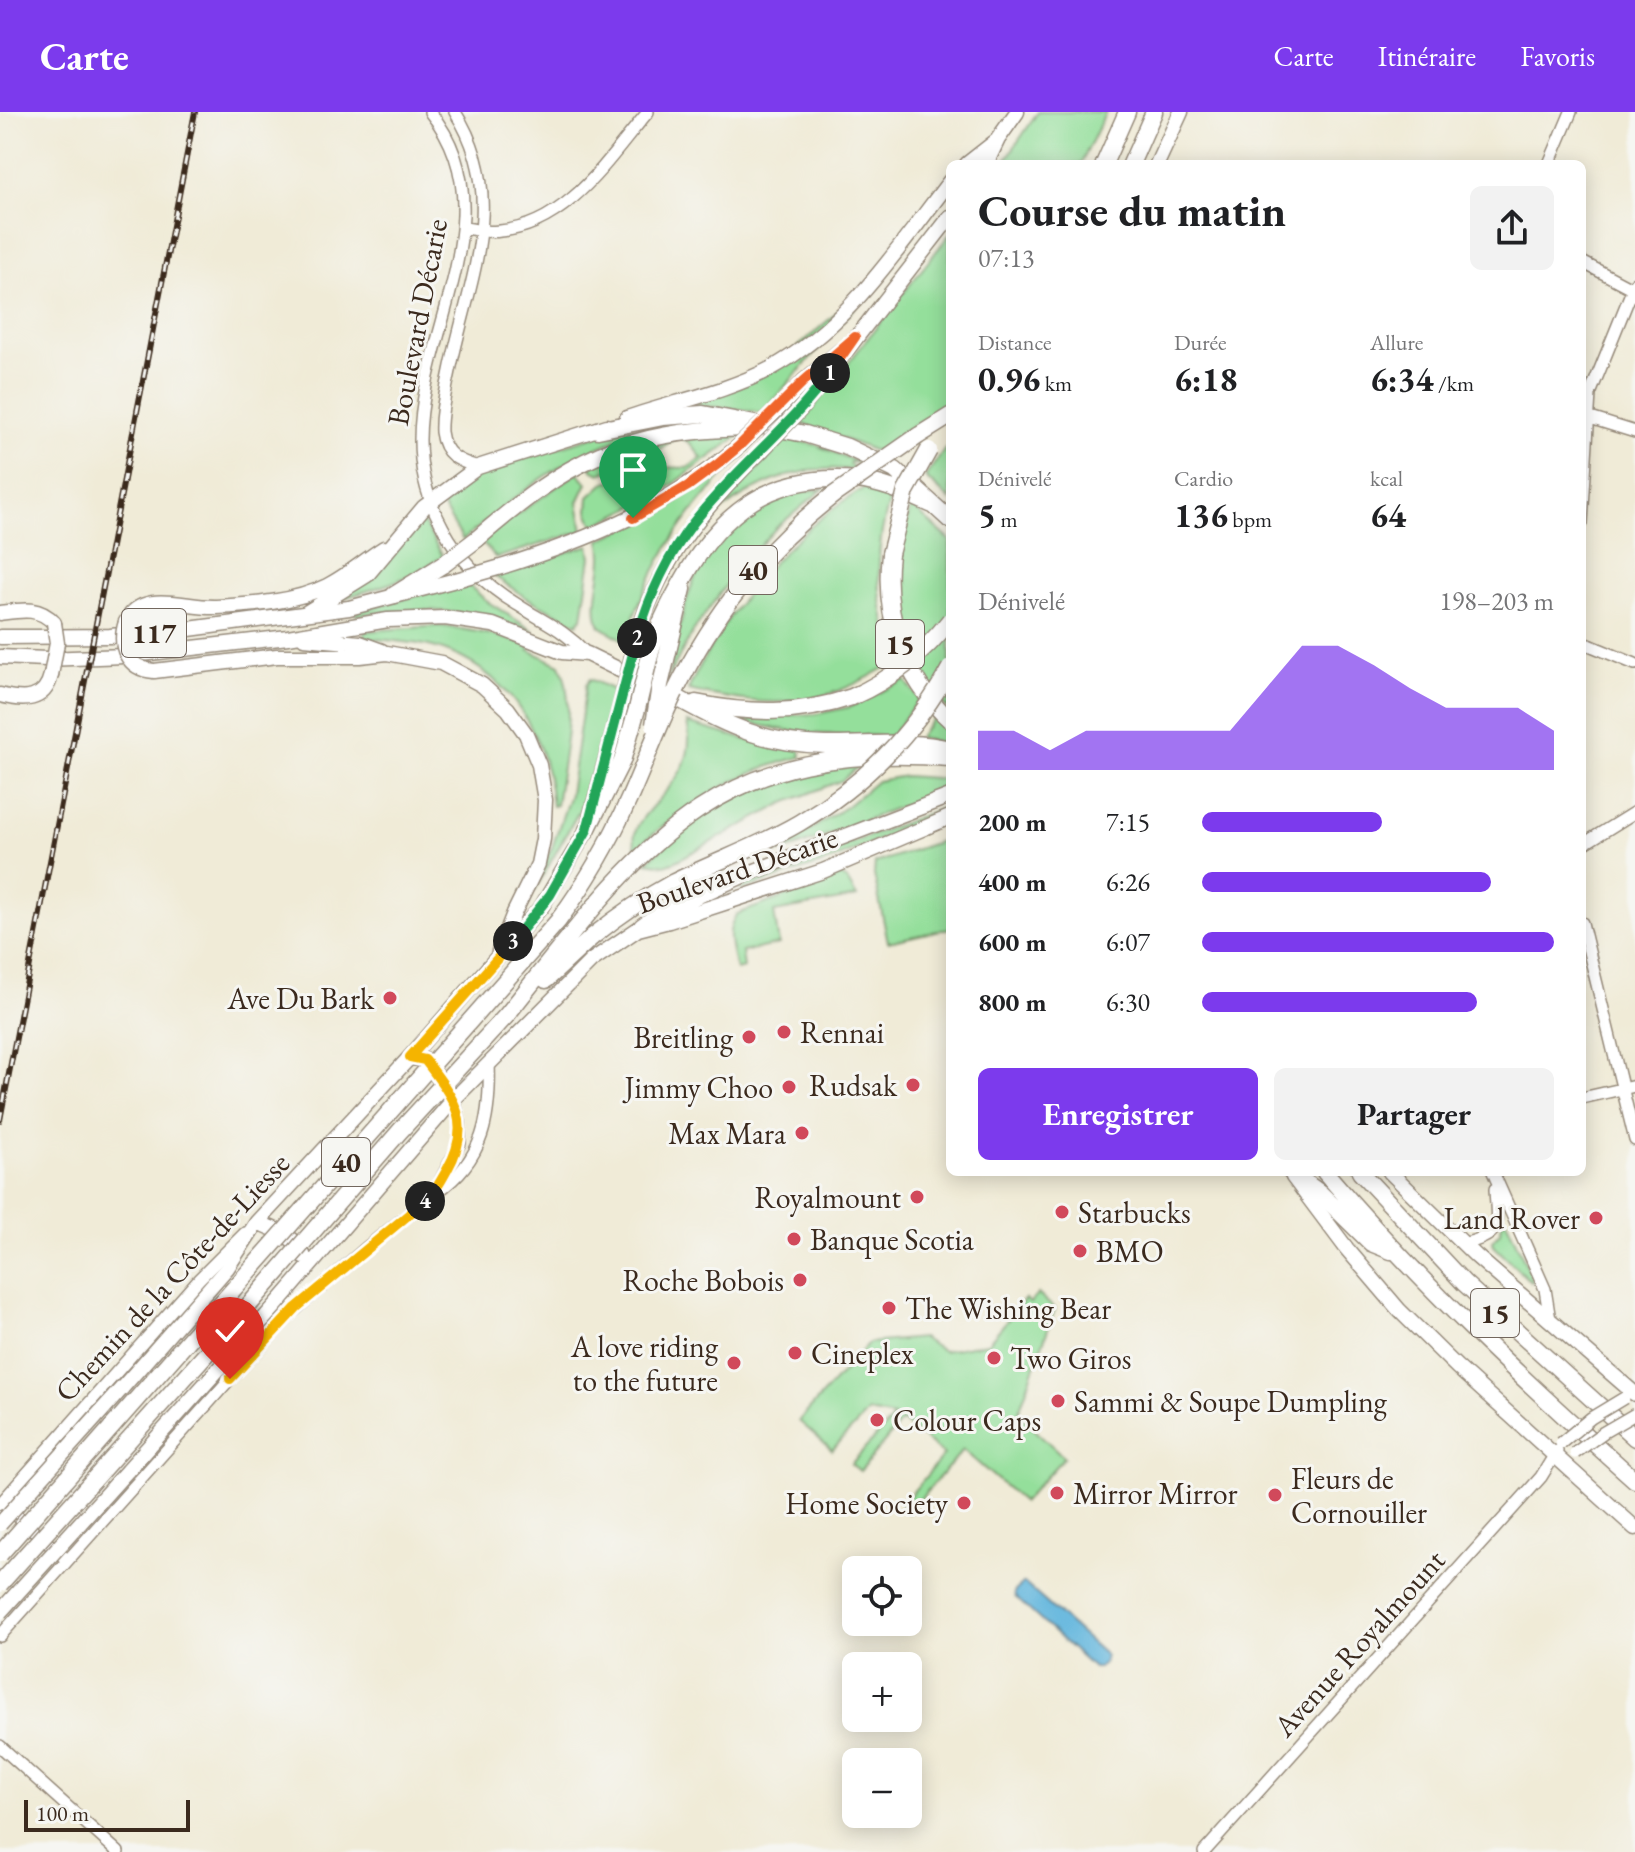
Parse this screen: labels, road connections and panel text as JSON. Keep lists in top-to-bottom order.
{
  "streets": {
    "highway": ["40", "15"],
    "main road": ["Boulevard Décarie", "117", "Chemin de la Côte-de-Liesse"],
    "street": ["Avenue Royalmount"]
  },
  "places": [
    "Ave Du Bark",
    "Rennai",
    "Breitling",
    "Rudsak",
    "Jimmy Choo",
    "Max Mara",
    "Royalmount",
    "Starbucks",
    "Land Rover",
    "Banque Scotia",
    "BMO",
    "Roche Bobois",
    "The Wishing Bear",
    "Cineplex",
    "Two Giros",
    "A love riding to the future",
    "Sammi & Soupe Dumpling",
    "Colour Caps",
    "Mirror Mirror",
    "Fleurs de Cornouiller",
    "Home Society"
  ],
  "scale_bar": "100 m",
  "page": {
    "header": "Carte",
    "nav": ["Carte", "Itinéraire", "Favoris"],
    "heading": ["Course du matin", "07:13"],
    "stats": [
      ["Distance", "0.96 km"],
      ["Durée", "6:18"],
      ["Allure", "6:34 /km"],
      ["Dénivelé", "5 m"],
      ["Cardio", "136 bpm"],
      ["kcal", "64"]
    ],
    "pins": [
      "1",
      "2",
      "3",
      "4"
    ],
    "chart": ["Dénivelé", "198–203 m"],
    "list": [
      {
        "name": "200 m",
        "note": "7:15"
      },
      {
        "name": "400 m",
        "note": "6:26"
      },
      {
        "name": "600 m",
        "note": "6:07"
      },
      {
        "name": "800 m",
        "note": "6:30"
      }
    ],
    "buttons": ["Enregistrer", "Partager"],
    "map_buttons": ["+", "−"],
    "scale": "100 m"
  }
}
